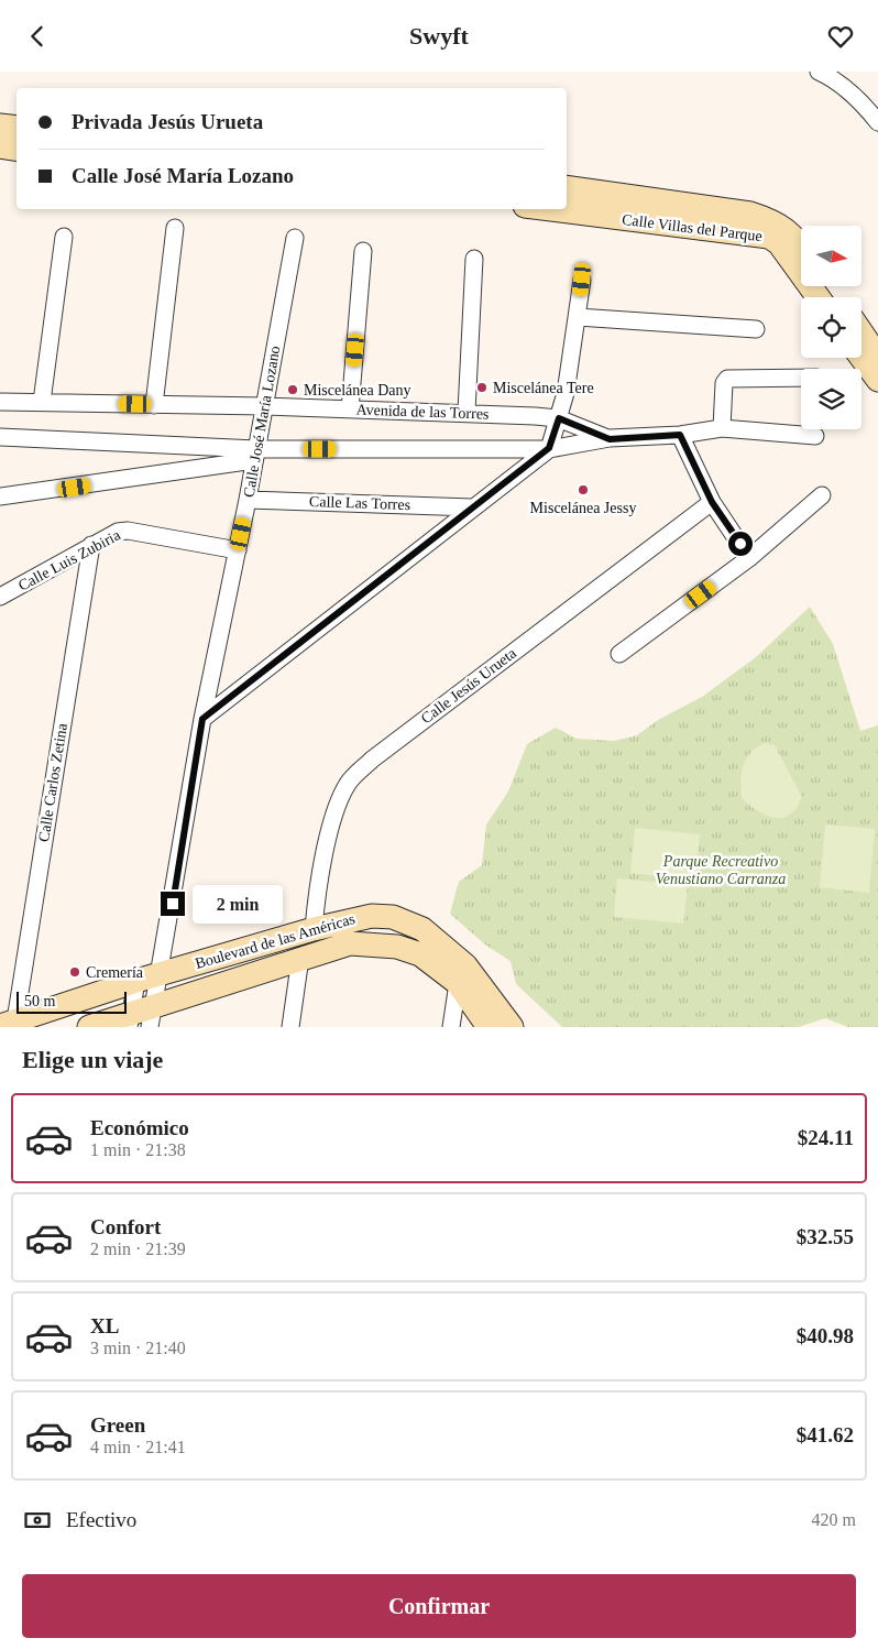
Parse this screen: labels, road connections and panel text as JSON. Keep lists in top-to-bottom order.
{
  "streets": {
    "main road": ["Calle Villas del Parque", "Boulevard de las Américas"],
    "street": [
      "Avenida de las Torres",
      "Calle José María Lozano",
      "Calle Las Torres",
      "Calle Luis Zubiria",
      "Calle Jesús Urueta",
      "Calle Carlos Zetina"
    ]
  },
  "crossings": [
    ["Avenida de las Torres", "Calle José María Lozano"],
    ["Calle José María Lozano", "Calle Las Torres"],
    ["Calle José María Lozano", "Calle Luis Zubiria"],
    ["Calle José María Lozano", "Boulevard de las Américas"],
    ["Calle Luis Zubiria", "Calle Carlos Zetina"],
    ["Calle Jesús Urueta", "Boulevard de las Américas"],
    ["Calle Carlos Zetina", "Boulevard de las Américas"]
  ],
  "parks": ["Parque Recreativo Venustiano Carranza"],
  "places": [
    "Miscelánea Tere",
    "Miscelánea Dany",
    "Miscelánea Jessy",
    "Cremería"
  ],
  "scale_bar": "50 m",
  "north": "right",
  "page": {
    "header": "Swyft",
    "banner": ["Privada Jesús Urueta", "Calle José María Lozano"],
    "bubble": "2 min",
    "scale": "50 m",
    "heading": "Elige un viaje",
    "list": [
      {
        "name": "Económico",
        "note": "1 min · 21:38",
        "value": "$24.11"
      },
      {
        "name": "Confort",
        "note": "2 min · 21:39",
        "value": "$32.55"
      },
      {
        "name": "XL",
        "note": "3 min · 21:40",
        "value": "$40.98"
      },
      {
        "name": "Green",
        "note": "4 min · 21:41",
        "value": "$41.62"
      }
    ],
    "pay": ["Efectivo", "420 m"],
    "buttons": "Confirmar"
  }
}
